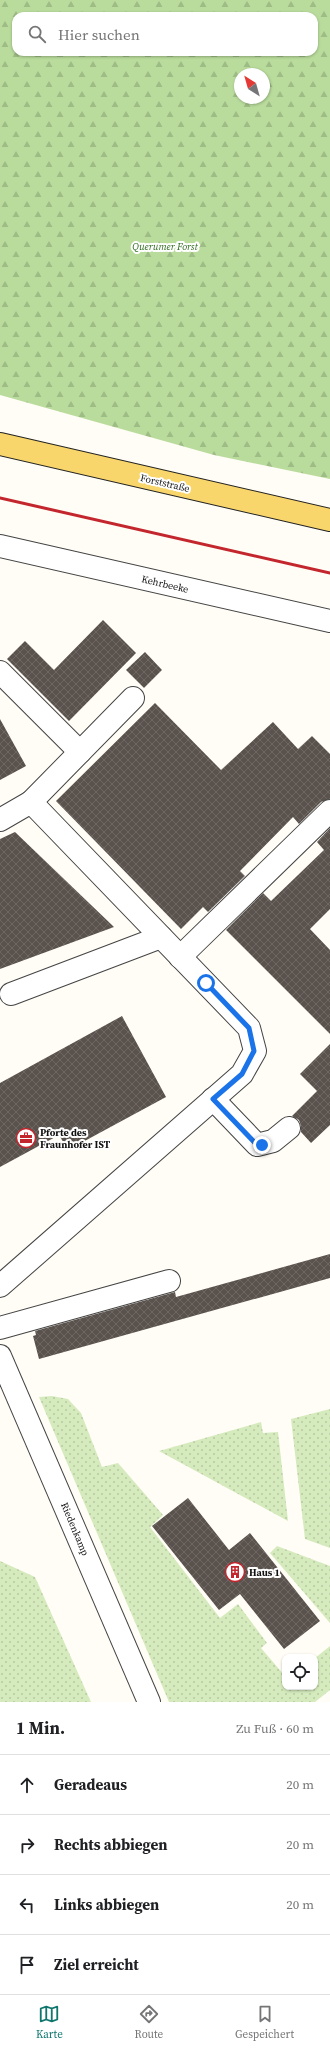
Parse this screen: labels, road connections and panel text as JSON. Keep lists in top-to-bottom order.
{
  "streets": {
    "main road": ["Forststraße"],
    "street": ["Kehrbeeke", "Riedenkamp"]
  },
  "parks": ["Querumer Forst"],
  "places": {
    "office": ["Pforte des Fraunhofer IST"],
    "building": ["Haus 1"]
  },
  "north": "top left",
  "page": {
    "search": "Hier suchen",
    "heading": ["1 Min.", "Zu Fuß · 60 m"],
    "list": [
      ["Geradeaus", "20 m"],
      ["Rechts abbiegen", "20 m"],
      ["Links abbiegen", "20 m"],
      "Ziel erreicht"
    ],
    "nav": ["Karte", "Route", "Gespeichert"]
  }
}
